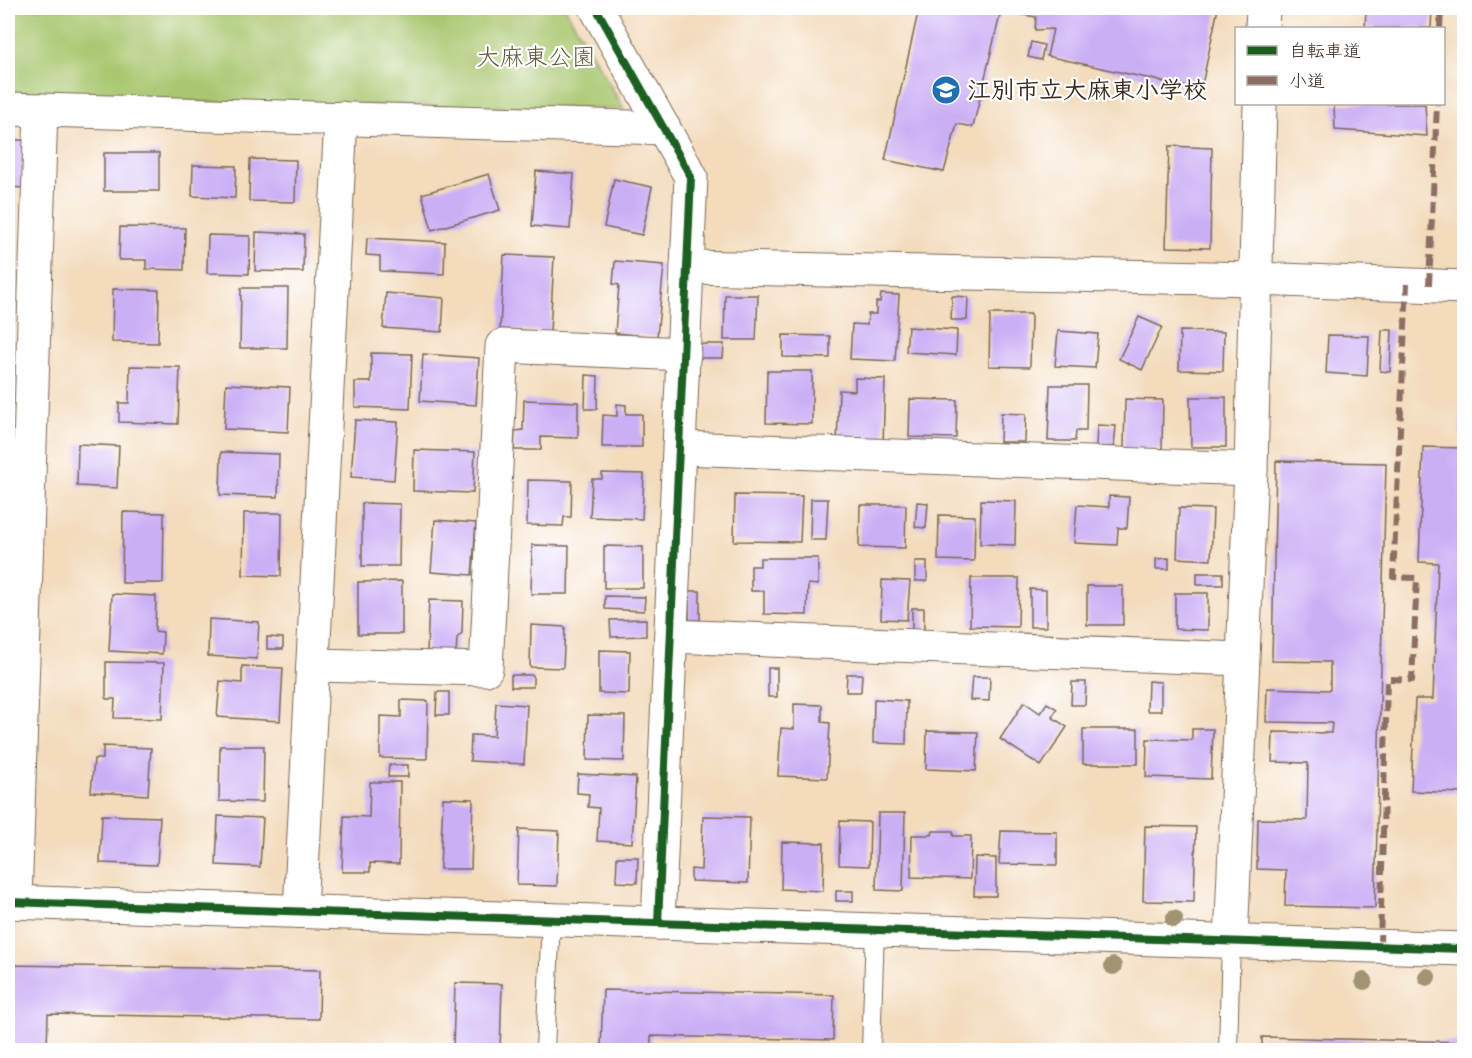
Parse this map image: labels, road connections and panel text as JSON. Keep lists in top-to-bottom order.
{
  "parks": ["大麻東公園"],
  "places": {
    "school or university": ["江別市立大麻東小学校"]
  },
  "legend": ["自転車道", "小道"]
}
